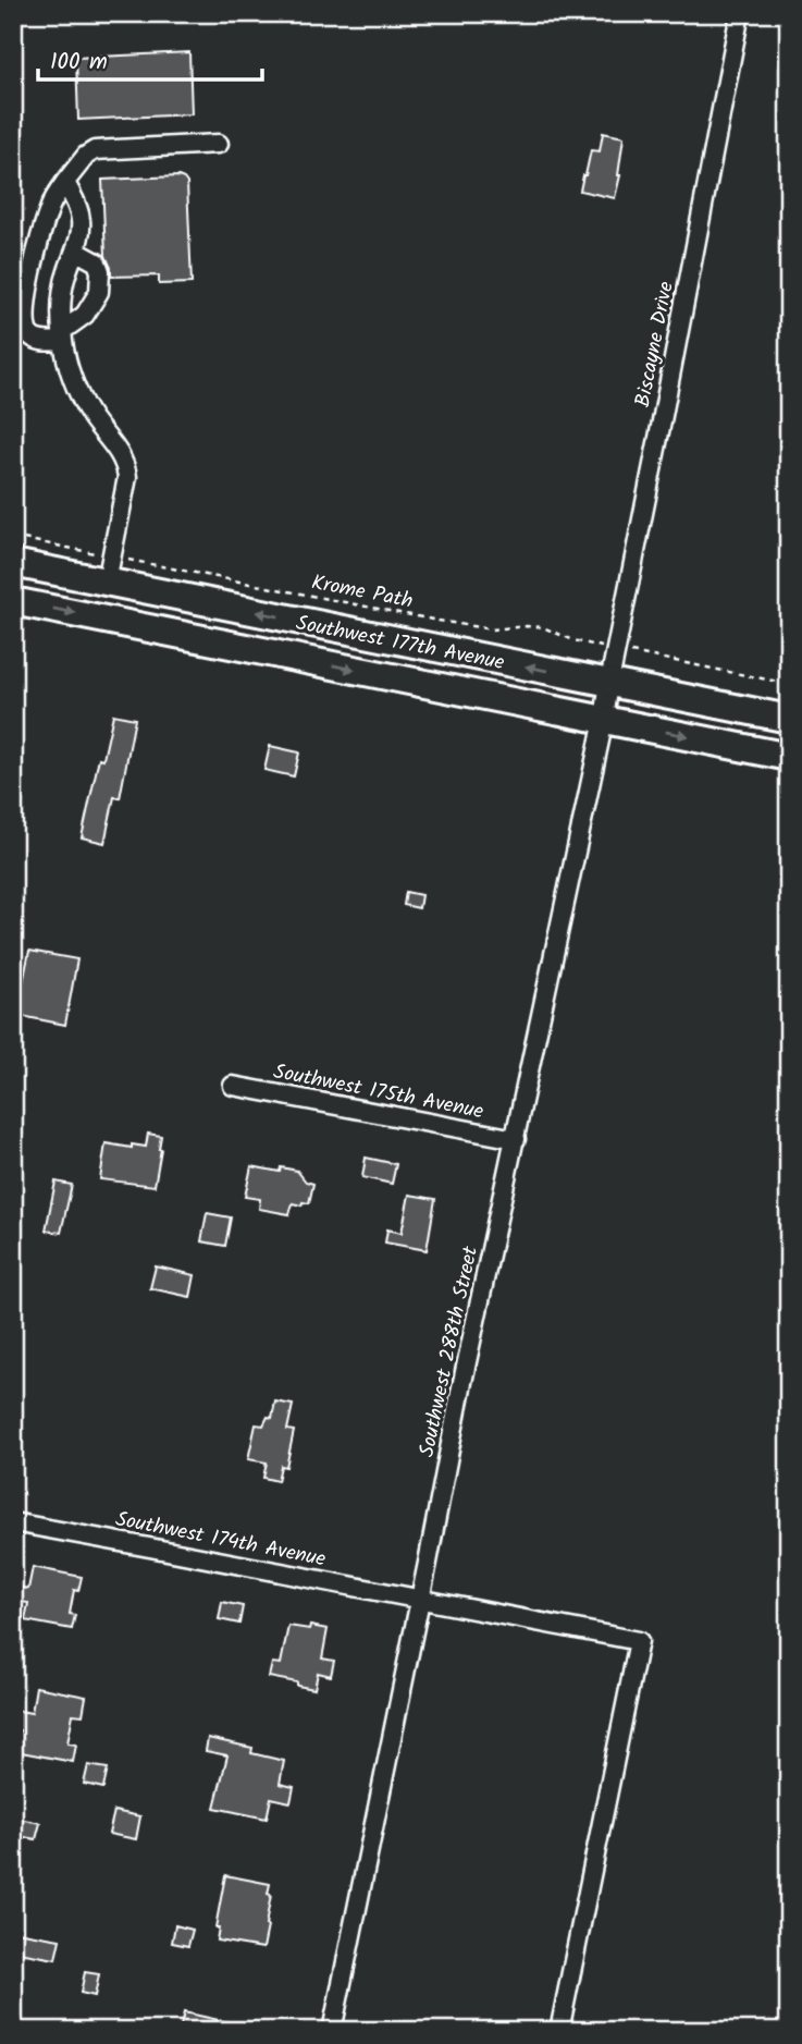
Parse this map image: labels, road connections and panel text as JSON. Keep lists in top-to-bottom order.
{
  "streets": {
    "highway": ["Southwest 177th Avenue"],
    "street": [
      "Biscayne Drive",
      "Southwest 175th Avenue",
      "Southwest 288th Street",
      "Southwest 174th Avenue"
    ],
    "path": ["Krome Path"]
  },
  "crossings": [
    ["Biscayne Drive", "Southwest 177th Avenue"],
    ["Biscayne Drive", "Southwest 288th Street"],
    ["Southwest 177th Avenue", "Southwest 288th Street"],
    ["Southwest 175th Avenue", "Southwest 288th Street"],
    ["Southwest 288th Street", "Southwest 174th Avenue"]
  ],
  "scale_bar": "100 m"
}
